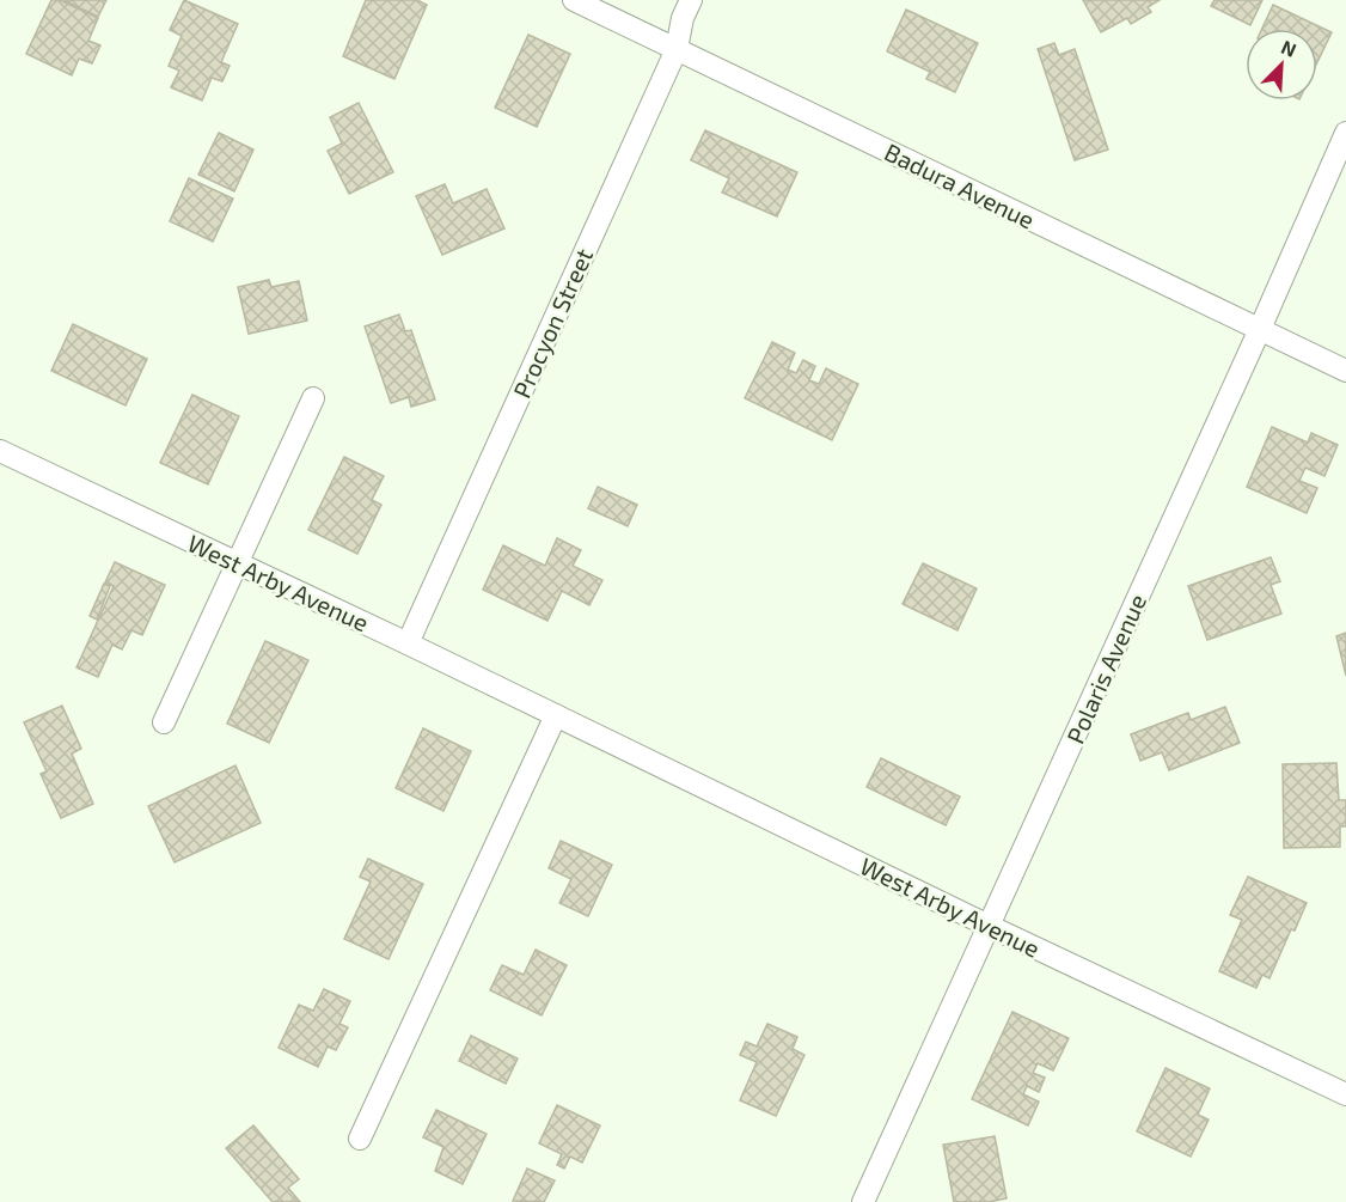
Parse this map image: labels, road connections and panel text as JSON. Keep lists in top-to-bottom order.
{
  "streets": {
    "street": [
      "Badura Avenue",
      "Procyon Street",
      "West Arby Avenue",
      "Polaris Avenue"
    ]
  },
  "crossings": [
    ["Badura Avenue", "Procyon Street"],
    ["Badura Avenue", "Polaris Avenue"],
    ["Procyon Street", "West Arby Avenue"],
    ["West Arby Avenue", "Polaris Avenue"]
  ],
  "north": "top right"
}
